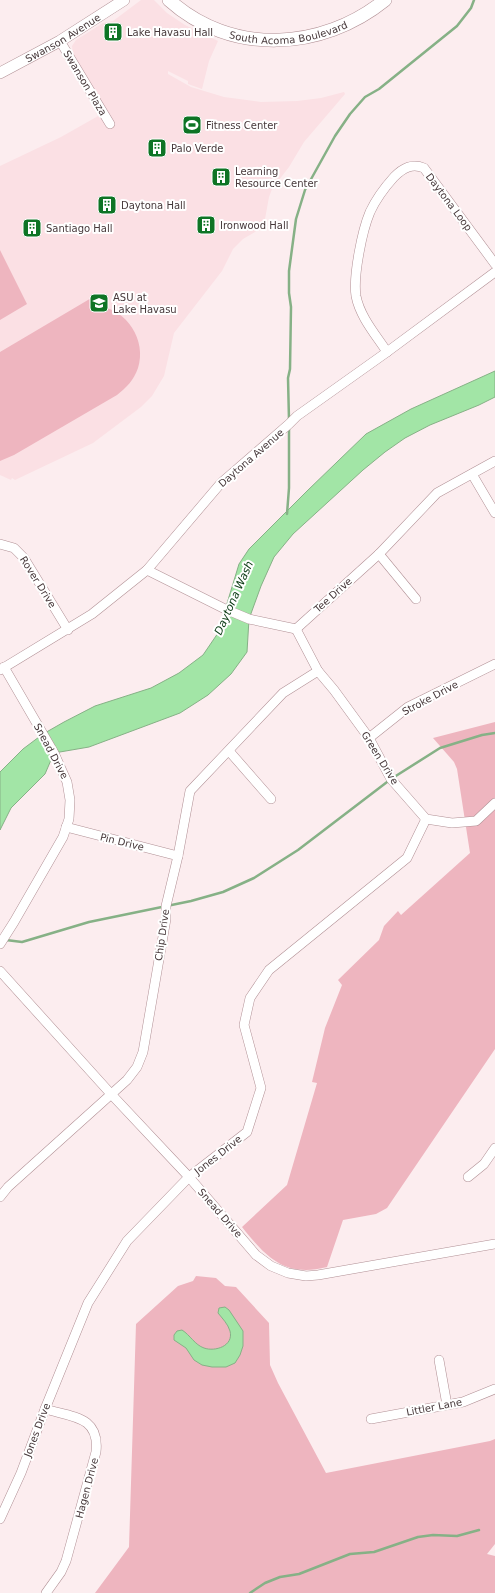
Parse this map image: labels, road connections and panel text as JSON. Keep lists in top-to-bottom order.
{
  "streets": {
    "main road": ["South Acoma Boulevard"],
    "street": [
      "Swanson Avenue",
      "Swanson Plaza",
      "Daytona Loop",
      "Daytona Avenue",
      "Rover Drive",
      "Tee Drive",
      "Stroke Drive",
      "Snead Drive",
      "Green Drive",
      "Pin Drive",
      "Chip Drive",
      "Jones Drive",
      "Littler Lane",
      "Hagen Drive"
    ]
  },
  "crossings": [
    ["Swanson Avenue", "Swanson Plaza"],
    ["Daytona Loop", "Daytona Avenue"],
    ["Daytona Avenue", "Rover Drive"],
    ["Daytona Avenue", "Snead Drive"],
    ["Tee Drive", "Green Drive"],
    ["Stroke Drive", "Green Drive"],
    ["Snead Drive", "Pin Drive"],
    ["Snead Drive", "Chip Drive"],
    ["Snead Drive", "Jones Drive"],
    ["Green Drive", "Chip Drive"],
    ["Green Drive", "Jones Drive"],
    ["Pin Drive", "Chip Drive"],
    ["Jones Drive", "Hagen Drive"]
  ],
  "water": ["Daytona Wash"],
  "places": {
    "building": [
      "Lake Havasu Hall",
      "Palo Verde",
      "Learning Resource Center",
      "Daytona Hall",
      "Ironwood Hall",
      "Santiago Hall"
    ],
    "sports": ["Fitness Center"],
    "school or university": ["ASU at Lake Havasu"]
  }
}
